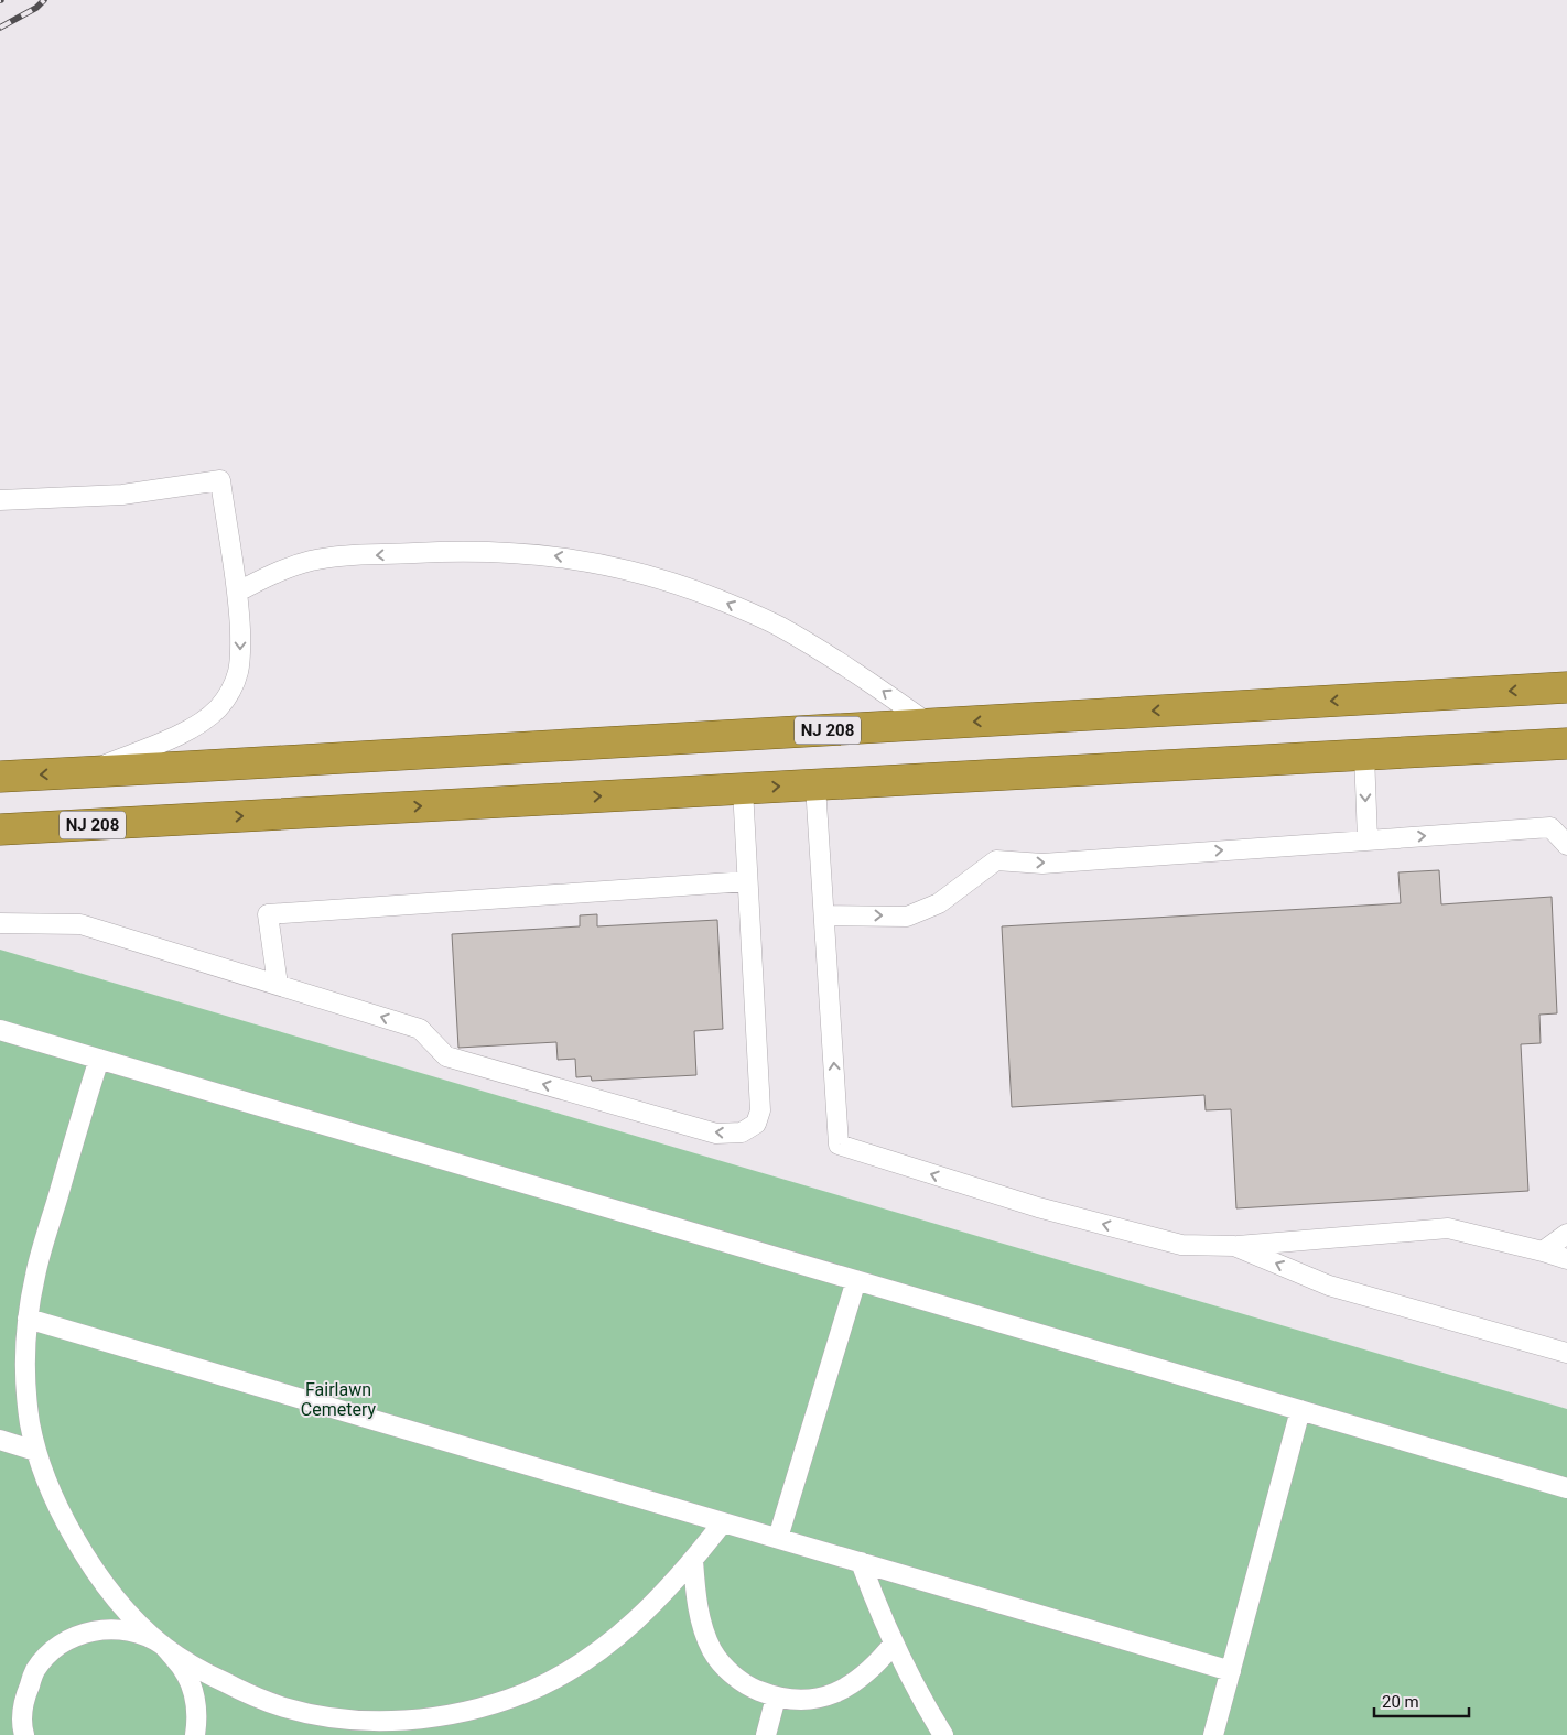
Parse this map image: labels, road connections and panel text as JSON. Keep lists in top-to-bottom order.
{
  "streets": {
    "highway": ["NJ 208"]
  },
  "parks": ["Fairlawn Cemetery"],
  "scale_bar": "20 m"
}
